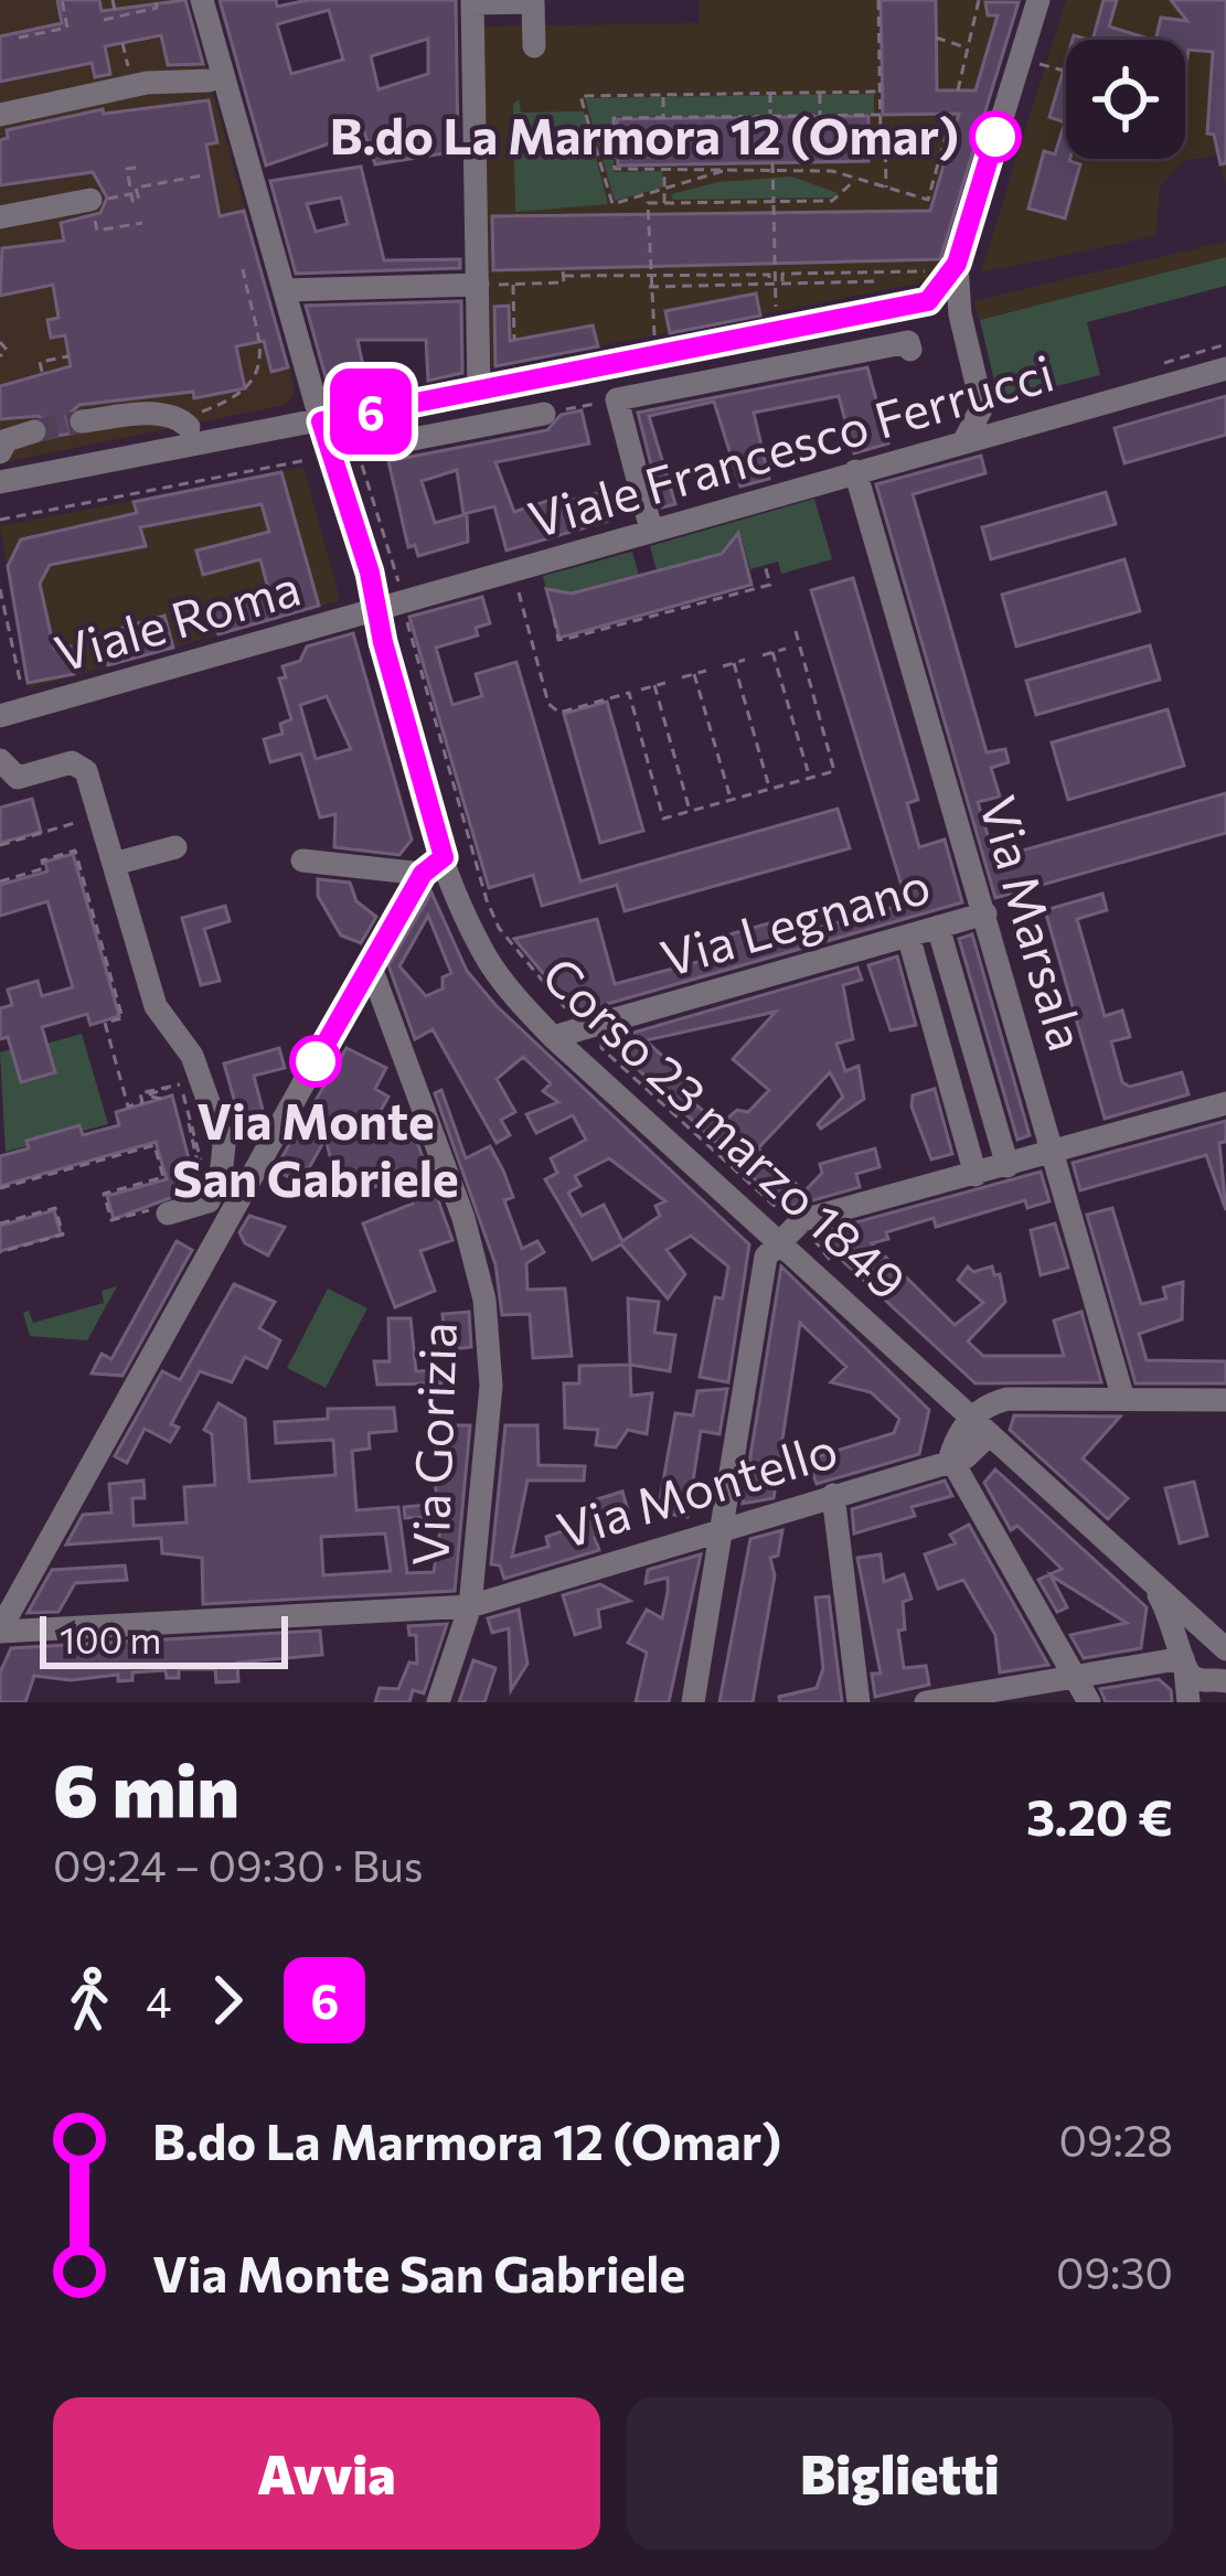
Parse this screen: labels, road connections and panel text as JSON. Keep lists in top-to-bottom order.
{
  "streets": {
    "street": [
      "Viale Francesco Ferrucci",
      "Viale Roma",
      "Via Legnano",
      "Via Marsala",
      "Corso 23 marzo 1849",
      "Via Gorizia",
      "Via Montello"
    ]
  },
  "crossings": [
    ["Viale Francesco Ferrucci", "Viale Roma"],
    ["Viale Francesco Ferrucci", "Via Marsala"],
    ["Viale Francesco Ferrucci", "Corso 23 marzo 1849"],
    ["Viale Roma", "Corso 23 marzo 1849"],
    ["Via Legnano", "Via Marsala"],
    ["Via Legnano", "Corso 23 marzo 1849"],
    ["Via Gorizia", "Via Montello"]
  ],
  "places": ["B.do La Marmora 12 (Omar)", "Via Monte San Gabriele"],
  "lines": ["bus line 6"],
  "scale_bar": "100 m",
  "page": {
    "on_map": "6",
    "scale": "100 m",
    "heading": ["6 min", "09:24 – 09:30 · Bus", "3.20 €"],
    "legs": ["4", "6"],
    "list": [
      {
        "name": "B.do La Marmora 12 (Omar)",
        "value": "09:28"
      },
      {
        "name": "Via Monte San Gabriele",
        "value": "09:30"
      }
    ],
    "buttons": ["Avvia", "Biglietti"]
  }
}
